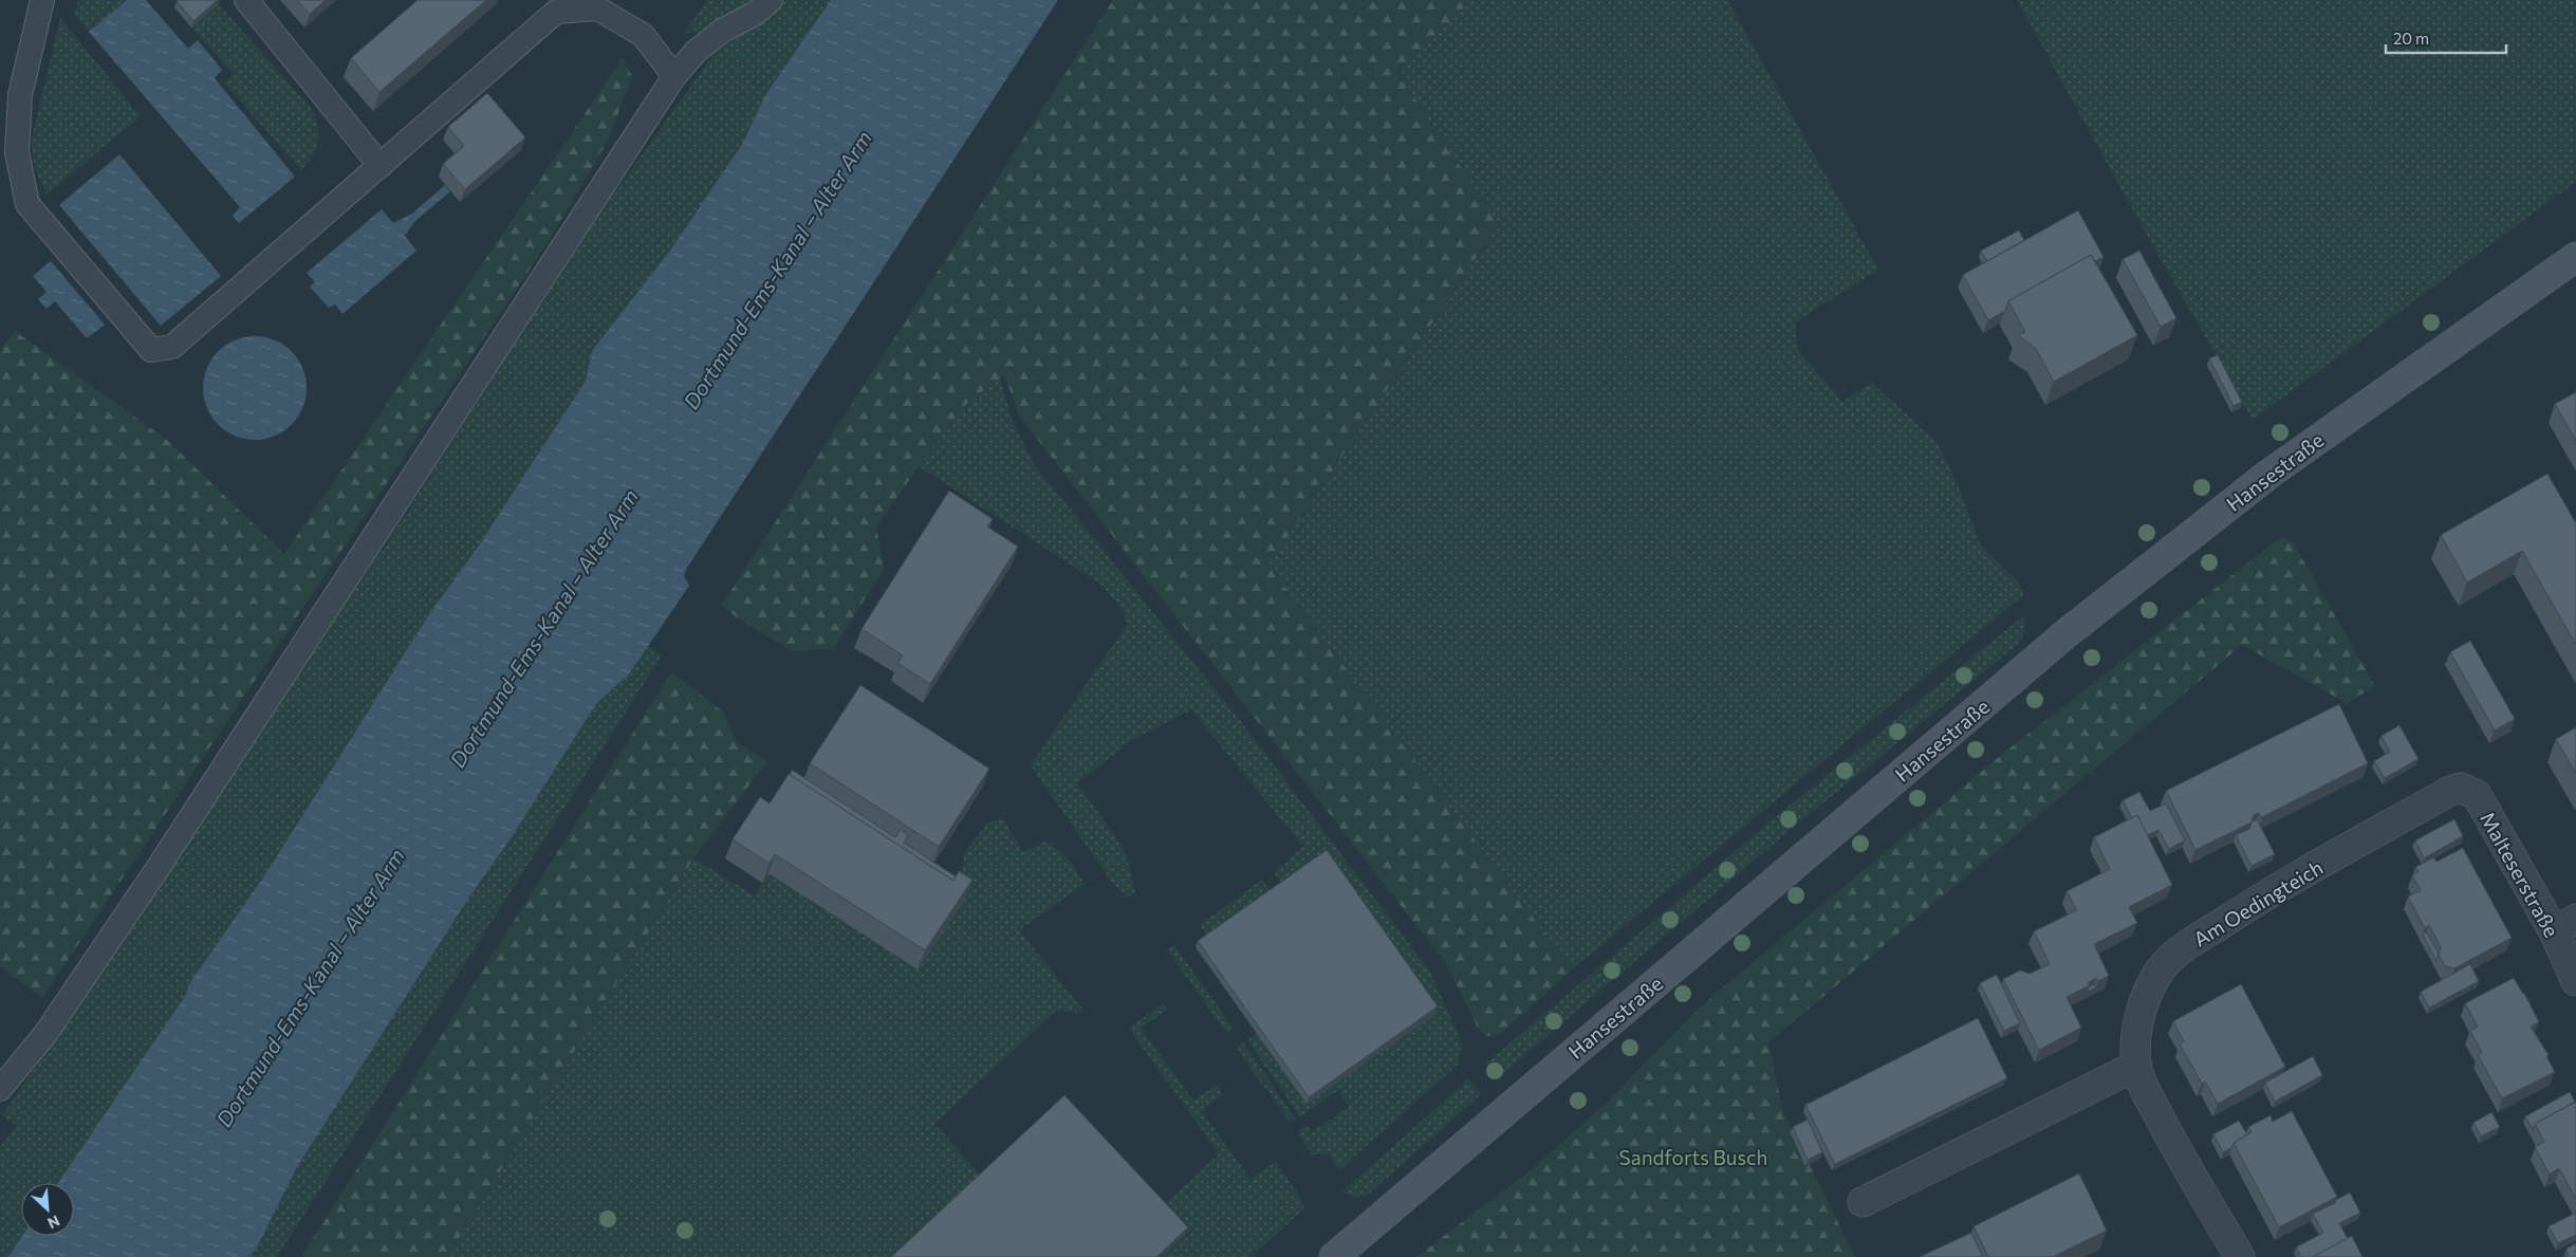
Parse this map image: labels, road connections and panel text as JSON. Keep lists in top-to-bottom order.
{
  "streets": {
    "main road": ["Hansestraße"],
    "street": ["Malteserstraße", "Am Oedingteich"]
  },
  "crossings": [
    ["Malteserstraße", "Am Oedingteich"]
  ],
  "water": ["Dortmund-Ems-Kanal – Alter Arm"],
  "parks": ["Sandforts Busch"],
  "scale_bar": "20 m",
  "north": "bottom right"
}
